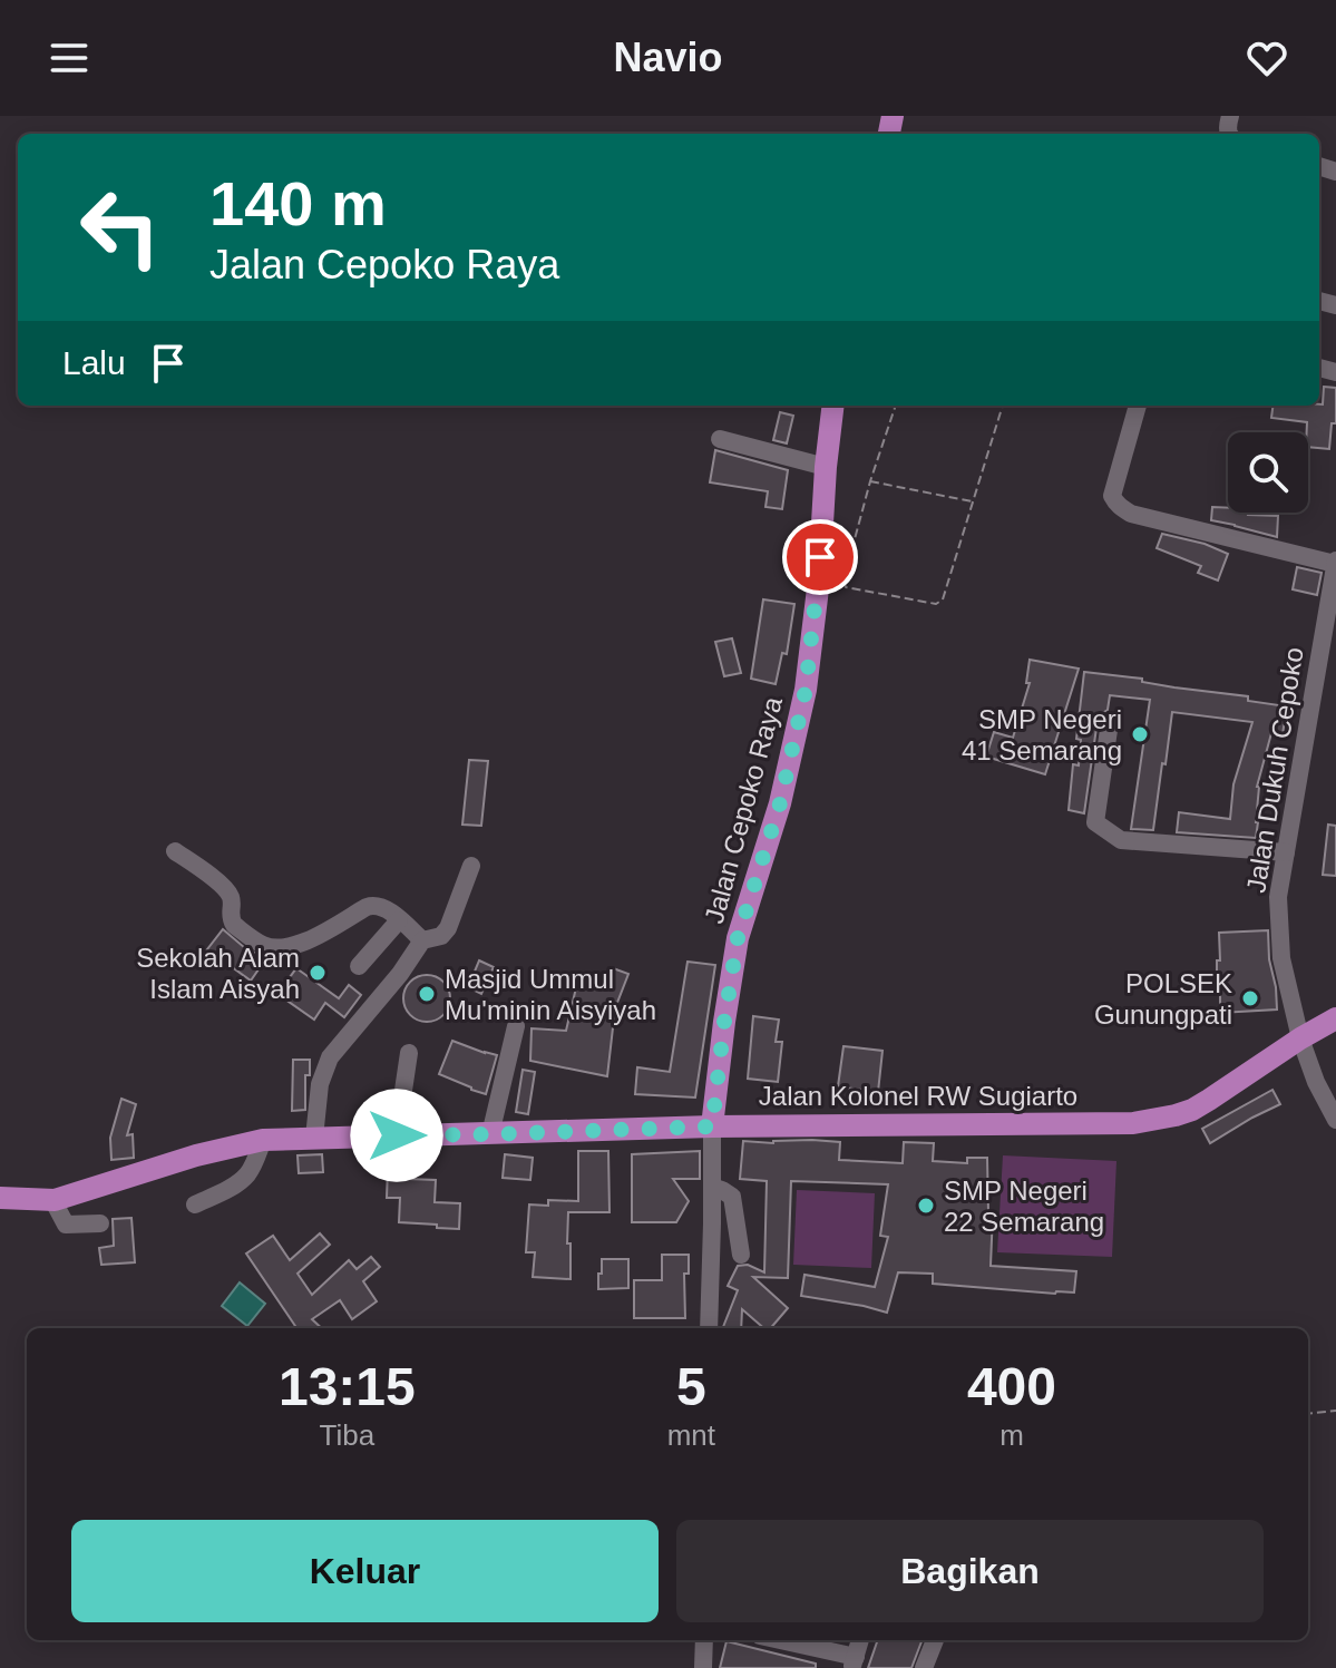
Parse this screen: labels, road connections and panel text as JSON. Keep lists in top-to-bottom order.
{
  "streets": {
    "main road": ["Jalan Cepoko Raya", "Jalan Kolonel RW Sugiarto"],
    "street": ["Jalan Dukuh Cepoko"]
  },
  "crossings": [
    ["Jalan Dukuh Cepoko", "Jalan Kolonel RW Sugiarto"],
    ["Jalan Cepoko Raya", "Jalan Kolonel RW Sugiarto"]
  ],
  "places": [
    "SMP Negeri 41 Semarang",
    "Sekolah Alam Islam Aisyah",
    "Masjid Ummul Mu'minin Aisyiyah",
    "POLSEK Gunungpati",
    "SMP Negeri 22 Semarang"
  ],
  "page": {
    "header": "Navio",
    "turn": ["140 m", "Jalan Cepoko Raya"],
    "then": "Lalu",
    "eta": [
      "13:15",
      "Tiba",
      "5",
      "mnt",
      "400",
      "m"
    ],
    "buttons": ["Keluar", "Bagikan"]
  }
}
